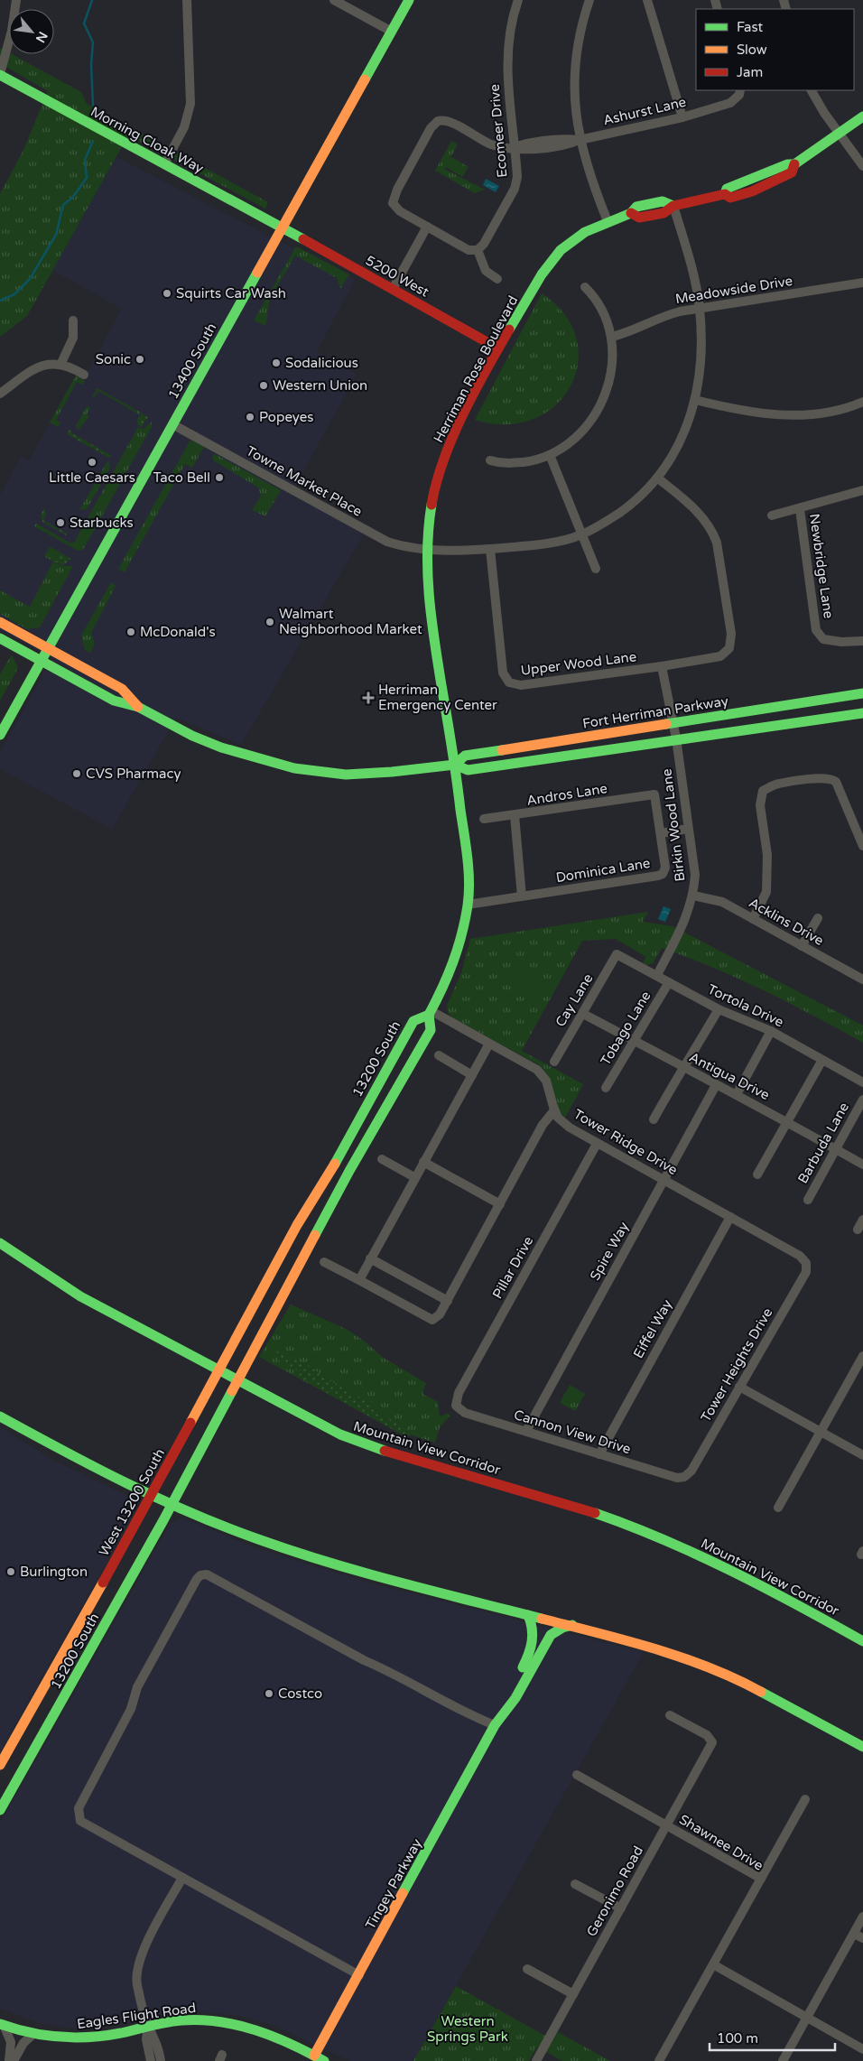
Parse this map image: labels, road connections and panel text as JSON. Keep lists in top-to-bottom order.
{
  "streets": {
    "main road": [
      "Morning Cloak Way",
      "5200 West",
      "13400 South",
      "Herriman Rose Boulevard",
      "Fort Herriman Parkway",
      "13200 South",
      "Mountain View Corridor",
      "West 13200 South",
      "Tingey Parkway",
      "Eagles Flight Road"
    ],
    "street": [
      "Ashurst Lane",
      "Ecomeer Drive",
      "Meadowside Drive",
      "Towne Market Place",
      "Newbridge Lane",
      "Upper Wood Lane",
      "Andros Lane",
      "Birkin Wood Lane",
      "Dominica Lane",
      "Acklins Drive",
      "Cay Lane",
      "Tortola Drive",
      "Tobago Lane",
      "Antigua Drive",
      "Tower Ridge Drive",
      "Barbuda Lane",
      "Spire Way",
      "Pillar Drive",
      "Eiffel Way",
      "Tower Heights Drive",
      "Cannon View Drive",
      "Shawnee Drive",
      "Geronimo Road"
    ]
  },
  "crossings": [
    ["Ashurst Lane", "Ecomeer Drive"],
    ["Morning Cloak Way", "5200 West"],
    ["Morning Cloak Way", "13400 South"],
    ["5200 West", "13400 South"],
    ["5200 West", "Herriman Rose Boulevard"],
    ["Meadowside Drive", "Towne Market Place"],
    ["13400 South", "Towne Market Place"],
    ["13400 South", "Fort Herriman Parkway"],
    ["Herriman Rose Boulevard", "Towne Market Place"],
    ["Herriman Rose Boulevard", "Fort Herriman Parkway"],
    ["Herriman Rose Boulevard", "Dominica Lane"],
    ["Herriman Rose Boulevard", "13200 South"],
    ["Herriman Rose Boulevard", "Tower Ridge Drive"],
    ["Towne Market Place", "Upper Wood Lane"],
    ["Upper Wood Lane", "Birkin Wood Lane"],
    ["Fort Herriman Parkway", "Birkin Wood Lane"],
    ["Andros Lane", "Dominica Lane"],
    ["Birkin Wood Lane", "Acklins Drive"],
    ["Birkin Wood Lane", "Tortola Drive"],
    ["Cay Lane", "Tortola Drive"],
    ["Cay Lane", "Antigua Drive"],
    ["Tortola Drive", "Tobago Lane"],
    ["Tobago Lane", "Antigua Drive"],
    ["13200 South", "Tower Ridge Drive"],
    ["13200 South", "Mountain View Corridor"],
    ["13200 South", "West 13200 South"],
    ["Antigua Drive", "Barbuda Lane"],
    ["Antigua Drive", "Spire Way"],
    ["Tower Ridge Drive", "Spire Way"],
    ["Tower Ridge Drive", "Pillar Drive"],
    ["Tower Ridge Drive", "Eiffel Way"],
    ["Tower Ridge Drive", "Tower Heights Drive"],
    ["Spire Way", "Cannon View Drive"],
    ["Pillar Drive", "Cannon View Drive"],
    ["Eiffel Way", "Cannon View Drive"],
    ["Tower Heights Drive", "Cannon View Drive"],
    ["Mountain View Corridor", "West 13200 South"],
    ["Shawnee Drive", "Geronimo Road"],
    ["Tingey Parkway", "Eagles Flight Road"]
  ],
  "parks": ["Western Springs Park"],
  "places": {
    "other": [
      "Squirts Car Wash",
      "Sonic",
      "Sodalicious",
      "Western Union",
      "Popeyes",
      "Little Caesars",
      "Taco Bell",
      "Starbucks",
      "Walmart Neighborhood Market",
      "McDonald's",
      "CVS Pharmacy",
      "Burlington",
      "Costco"
    ],
    "health": ["Herriman Emergency Center"]
  },
  "legend": ["Fast", "Slow", "Jam"],
  "scale_bar": "100 m",
  "north": "bottom right"
}
